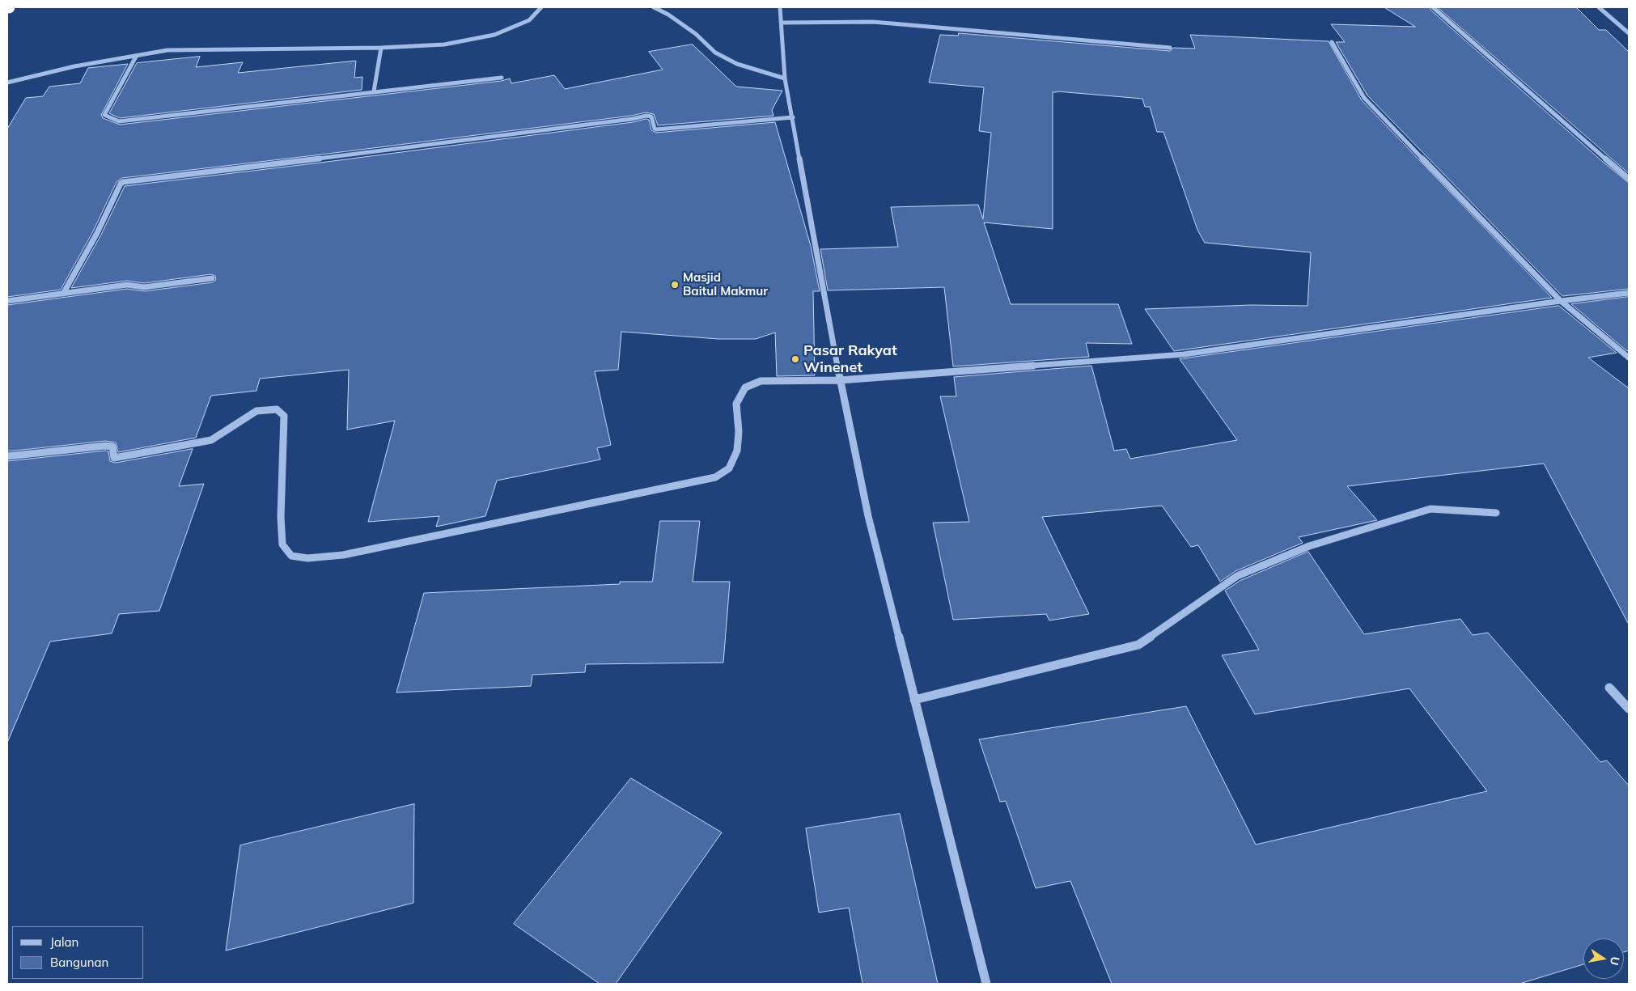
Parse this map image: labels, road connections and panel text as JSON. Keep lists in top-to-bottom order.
{
  "places": ["Masjid Baitul Makmur", "Pasar Rakyat Winenet"],
  "legend": ["Jalan", "Bangunan"],
  "north": "right"
}
